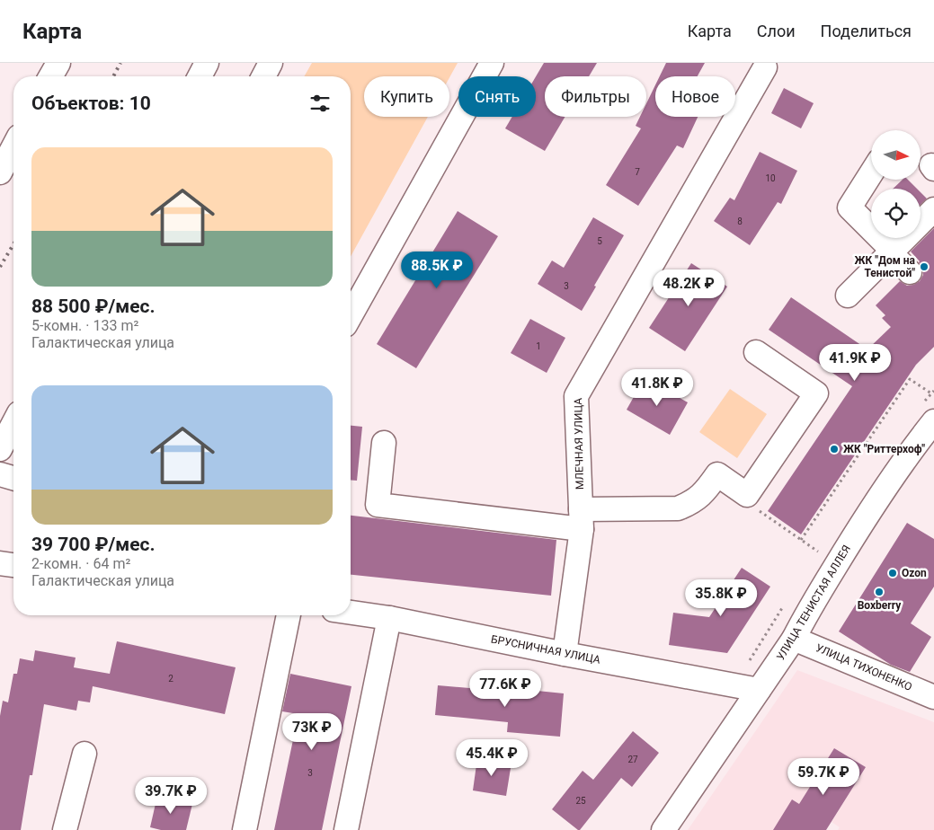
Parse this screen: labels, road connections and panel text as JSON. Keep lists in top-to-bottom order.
{
  "streets": {
    "street": [
      "МЛЕЧНАЯ УЛИЦА",
      "УЛИЦА ТЕНИСТАЯ АЛЛЕЯ",
      "БРУСНИЧНАЯ УЛИЦА",
      "УЛИЦА ТИХОНЕНКО"
    ]
  },
  "crossings": [
    ["МЛЕЧНАЯ УЛИЦА", "БРУСНИЧНАЯ УЛИЦА"],
    ["УЛИЦА ТЕНИСТАЯ АЛЛЕЯ", "БРУСНИЧНАЯ УЛИЦА"],
    ["УЛИЦА ТЕНИСТАЯ АЛЛЕЯ", "УЛИЦА ТИХОНЕНКО"]
  ],
  "places": [
    "ЖК \"Дом на Тенистой\"",
    "ЖК \"Риттерхоф\"",
    "Ozon",
    "Boxberry"
  ],
  "house_numbers": [
    "7",
    "10",
    "8",
    "5",
    "3",
    "1",
    "2",
    "27",
    "3",
    "25"
  ],
  "north": "right",
  "page": {
    "header": "Карта",
    "nav": ["Карта", "Слои", "Поделиться"],
    "chip": [
      "Купить",
      "Снять",
      "Фильтры",
      "Новое"
    ],
    "heading": "Объектов: 10",
    "list": [
      {
        "name": "88 500 ₽/мес.",
        "note": "5-комн. · 133 m² · Галактическая улица"
      },
      {
        "name": "39 700 ₽/мес.",
        "note": "2-комн. · 64 m² · Галактическая улица"
      }
    ],
    "price": [
      "88.5K ₽",
      "48.2K ₽",
      "41.9K ₽",
      "41.8K ₽",
      "35.8K ₽",
      "77.6K ₽",
      "73K ₽",
      "45.4K ₽",
      "59.7K ₽",
      "39.7K ₽"
    ]
  }
}
